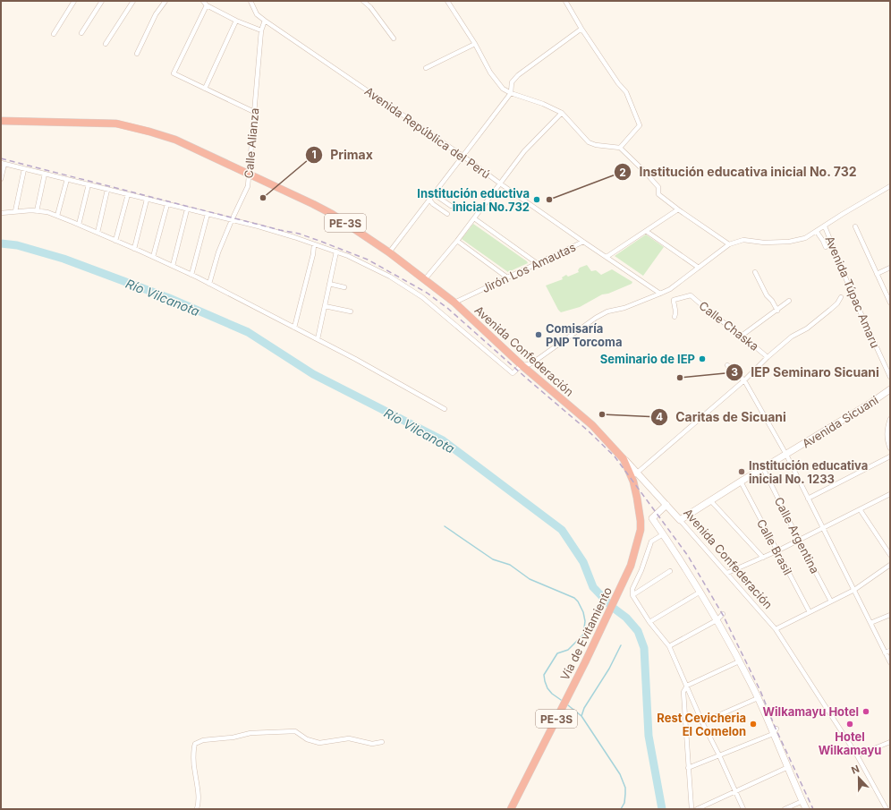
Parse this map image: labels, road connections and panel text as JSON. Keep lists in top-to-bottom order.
{
  "streets": {
    "highway": ["PE-3S", "Avenida Confederación", "Vía de Evitamiento"],
    "street": [
      "Avenida República del Perú",
      "Calle Alianza",
      "Jirón Los Amautas",
      "Avenida Túpac Amaru",
      "Calle Chaska",
      "Avenida Sicuani",
      "Calle Argentina",
      "Calle Brasil"
    ]
  },
  "crossings": [
    ["Avenida República del Perú", "Calle Alianza"],
    ["Avenida República del Perú", "Jirón Los Amautas"],
    ["Calle Alianza", "Avenida Confederación"],
    ["Jirón Los Amautas", "Avenida Confederación"],
    ["Avenida Confederación", "Avenida Sicuani"],
    ["Avenida Confederación", "Vía de Evitamiento"],
    ["Avenida Sicuani", "Calle Argentina"],
    ["Avenida Sicuani", "Calle Brasil"]
  ],
  "water": ["Río Vilcanota"],
  "places": [
    "Primax",
    "Institución eductiva inicial No.732",
    "Institución educativa inicial No. 732",
    "Comisaría PNP Torcoma",
    "Seminario de IEP",
    "IEP Seminaro Sicuani",
    "Caritas de Sicuani",
    "Institución educativa inicial No. 1233",
    "Wilkamayu Hotel",
    "Rest Cevicheria El Comelon",
    "Hotel Wilkamayu"
  ],
  "north": "top"
}
